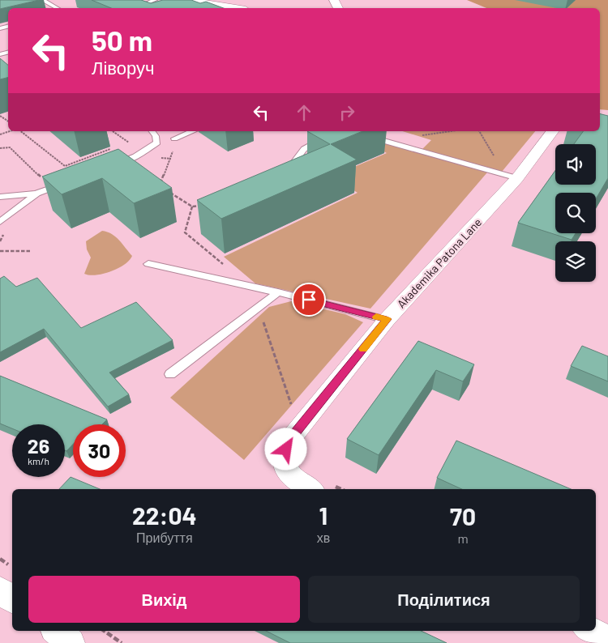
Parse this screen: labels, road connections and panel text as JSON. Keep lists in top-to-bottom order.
{
  "streets": {
    "street": ["Akademika Patona Lane"]
  },
  "page": {
    "turn": ["50 m", "Ліворуч"],
    "speed": "26 km/h",
    "limit": "30",
    "eta": [
      "22:04",
      "Прибуття",
      "1",
      "хв",
      "70",
      "m"
    ],
    "buttons": ["Вихід", "Поділитися"]
  }
}
